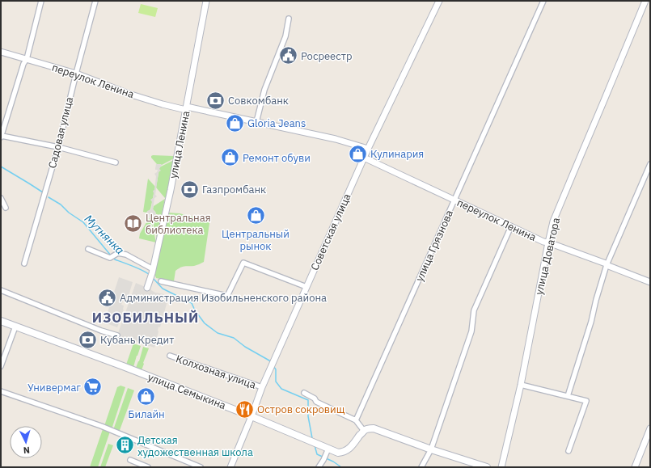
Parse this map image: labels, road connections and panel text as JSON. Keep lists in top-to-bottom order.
{
  "streets": {
    "main road": ["улица Семыкина"],
    "street": [
      "переулок Ленина",
      "Садовая улица",
      "улица Ленина",
      "Советская улица",
      "улица Грязнова",
      "улица Доватора",
      "Колхозная улица"
    ]
  },
  "crossings": [
    ["переулок Ленина", "Садовая улица"],
    ["переулок Ленина", "улица Ленина"],
    ["переулок Ленина", "Советская улица"],
    ["переулок Ленина", "улица Грязнова"],
    ["переулок Ленина", "улица Доватора"],
    ["Советская улица", "Колхозная улица"],
    ["Советская улица", "улица Семыкина"]
  ],
  "districts": ["ИЗОБИЛЬНЫЙ"],
  "water": ["Мутнянка"],
  "places": {
    "public building": ["Росреестр", "Администрация Изобильненского района"],
    "bank": ["Совкомбанк", "Газпромбанк", "Кубань Кредит"],
    "shop": [
      "Gloria Jeans",
      "Кулинария",
      "Ремонт обуви",
      "Центральный рынок",
      "Билайн"
    ],
    "library": ["Центральная библиотека"],
    "supermarket": ["Универмаг"],
    "restaurant": ["Остров сокровищ"],
    "building": ["Детская художественная школа"]
  },
  "north": "bottom"
}
